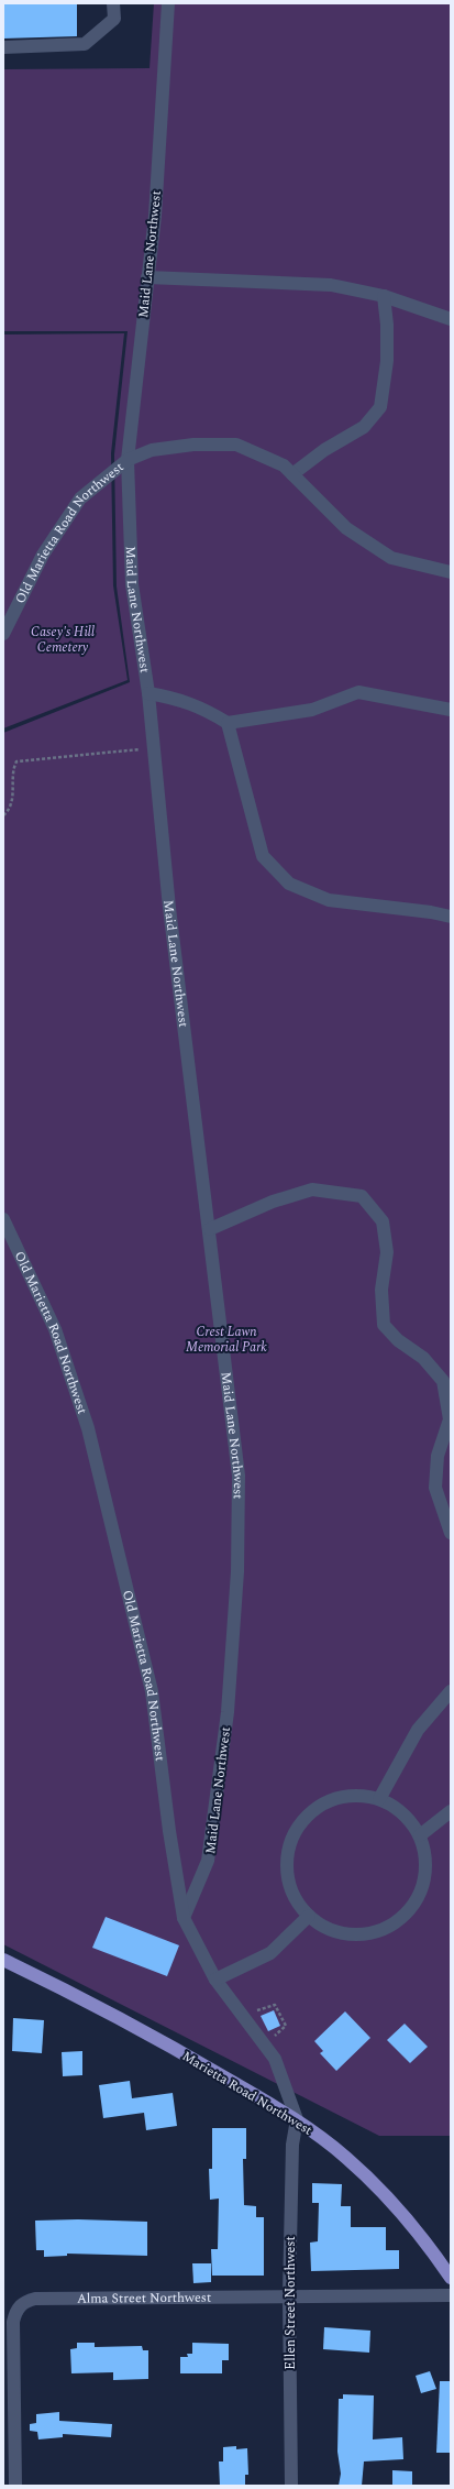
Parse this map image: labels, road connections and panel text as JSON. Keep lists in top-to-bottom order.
{
  "streets": {
    "main road": ["Marietta Road Northwest"],
    "street": [
      "Maid Lane Northwest",
      "Old Marietta Road Northwest",
      "Alma Street Northwest",
      "Ellen Street Northwest"
    ]
  },
  "crossings": [
    ["Maid Lane Northwest", "Old Marietta Road Northwest"],
    ["Old Marietta Road Northwest", "Marietta Road Northwest"],
    ["Old Marietta Road Northwest", "Ellen Street Northwest"],
    ["Marietta Road Northwest", "Ellen Street Northwest"],
    ["Alma Street Northwest", "Ellen Street Northwest"]
  ],
  "parks": ["Casey's Hill Cemetery", "Crest Lawn Memorial Park"]
}
